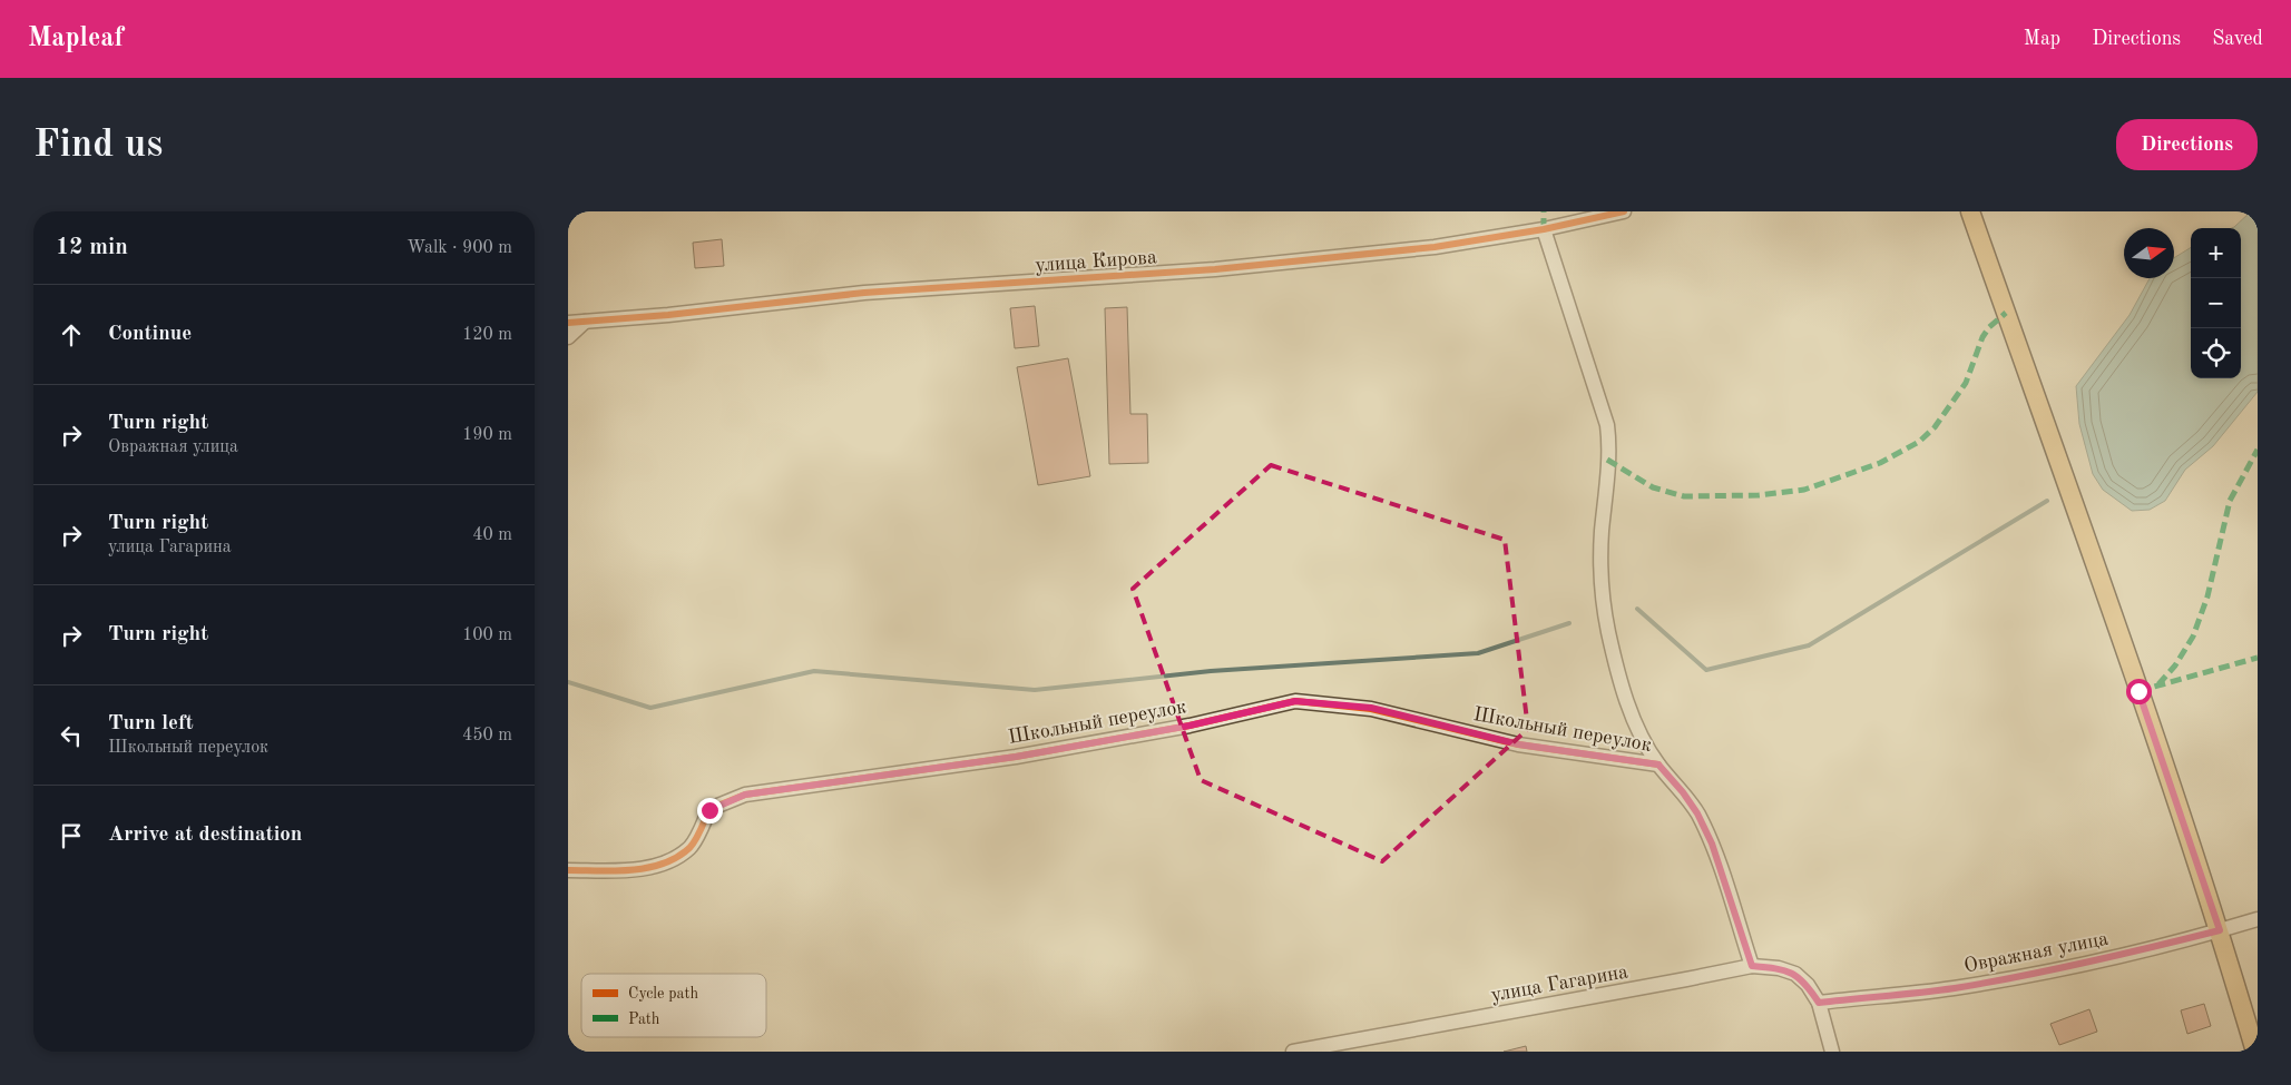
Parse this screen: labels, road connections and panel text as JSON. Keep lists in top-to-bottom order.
{
  "streets": {
    "street": [
      "улица Кирова",
      "Школьный переулок",
      "Овражная улица",
      "улица Гагарина"
    ]
  },
  "crossings": [
    ["Овражная улица", "улица Гагарина"]
  ],
  "legend": ["Cycle path", "Path"],
  "north": "right",
  "page": {
    "header": "Mapleaf",
    "nav": ["Map", "Directions", "Saved"],
    "buttons": "Directions",
    "title": "Find us",
    "heading": ["12 min", "Walk · 900 m"],
    "map_buttons": ["+", "−"],
    "list": [
      ["Continue", "120 m"],
      ["Turn right", "Овражная улица", "190 m"],
      ["Turn right", "улица Гагарина", "40 m"],
      ["Turn right", "100 m"],
      ["Turn left", "Школьный переулок", "450 m"],
      "Arrive at destination"
    ]
  }
}
